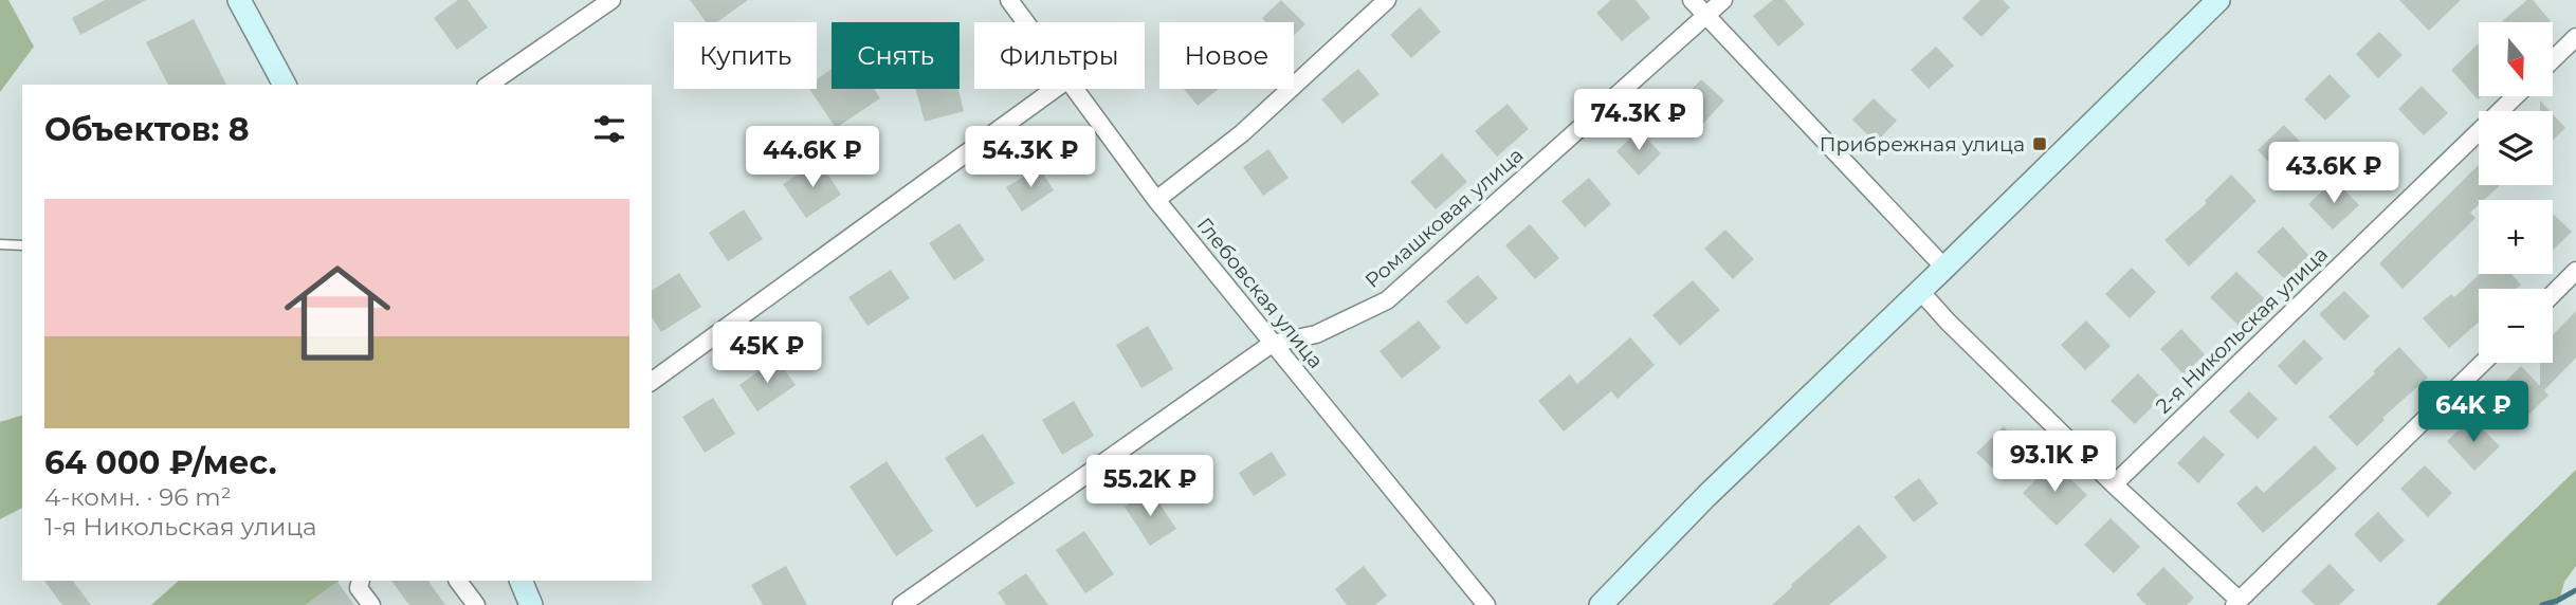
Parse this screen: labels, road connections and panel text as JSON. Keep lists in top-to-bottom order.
{
  "streets": {
    "street": ["Ромашковая улица", "Глебовская улица", "2-я Никольская улица"]
  },
  "crossings": [
    ["Ромашковая улица", "Глебовская улица"]
  ],
  "places": {
    "transit": ["Прибрежная улица"]
  },
  "north": "bottom",
  "page": {
    "map_buttons": ["+", "−"],
    "chip": [
      "Купить",
      "Снять",
      "Фильтры",
      "Новое"
    ],
    "heading": "Объектов: 8",
    "price": [
      "74.3K ₽",
      "44.6K ₽",
      "54.3K ₽",
      "43.6K ₽",
      "45K ₽",
      "64K ₽",
      "93.1K ₽",
      "55.2K ₽"
    ],
    "list": [
      {
        "name": "64 000 ₽/мес.",
        "note": "4-комн. · 96 m² · 1-я Никольская улица"
      }
    ]
  }
}
